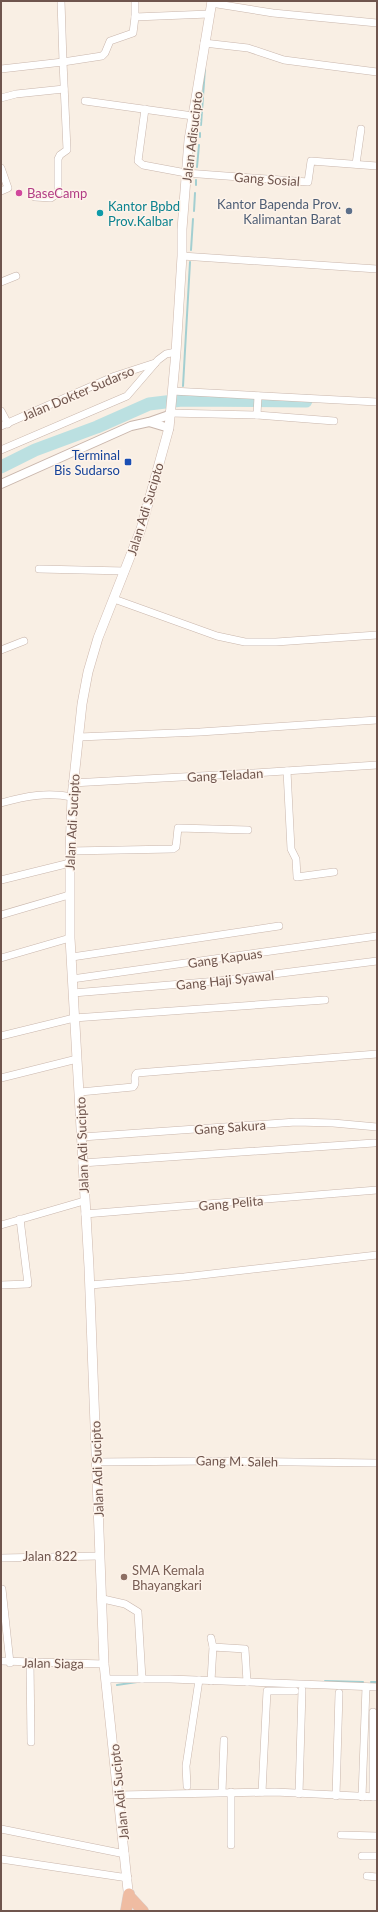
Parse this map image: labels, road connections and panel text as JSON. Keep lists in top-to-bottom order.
{
  "streets": {
    "main road": ["Jalan Adisucipto", "Jalan Adi Sucipto"],
    "street": [
      "Gang Sosial",
      "Jalan Dokter Sudarso",
      "Gang Teladan",
      "Gang Kapuas",
      "Gang Haji Syawal",
      "Gang Sakura",
      "Gang Pelita",
      "Gang M. Saleh",
      "Jalan 822",
      "Jalan Siaga"
    ]
  },
  "crossings": [
    ["Jalan Adisucipto", "Gang Sosial"],
    ["Jalan Adisucipto", "Jalan Adi Sucipto"],
    ["Jalan Adi Sucipto", "Gang Teladan"],
    ["Jalan Adi Sucipto", "Gang Kapuas"],
    ["Jalan Adi Sucipto", "Gang Haji Syawal"],
    ["Jalan Adi Sucipto", "Gang Sakura"],
    ["Jalan Adi Sucipto", "Gang Pelita"],
    ["Jalan Adi Sucipto", "Gang M. Saleh"],
    ["Jalan Adi Sucipto", "Jalan 822"],
    ["Jalan Adi Sucipto", "Jalan Siaga"]
  ],
  "places": {
    "other": [
      "BaseCamp",
      "Kantor Bapenda Prov. Kalimantan Barat",
      "Kantor Bpbd Prov.Kalbar",
      "SMA Kemala Bhayangkari"
    ],
    "transit": ["Terminal Bis Sudarso"]
  }
}
